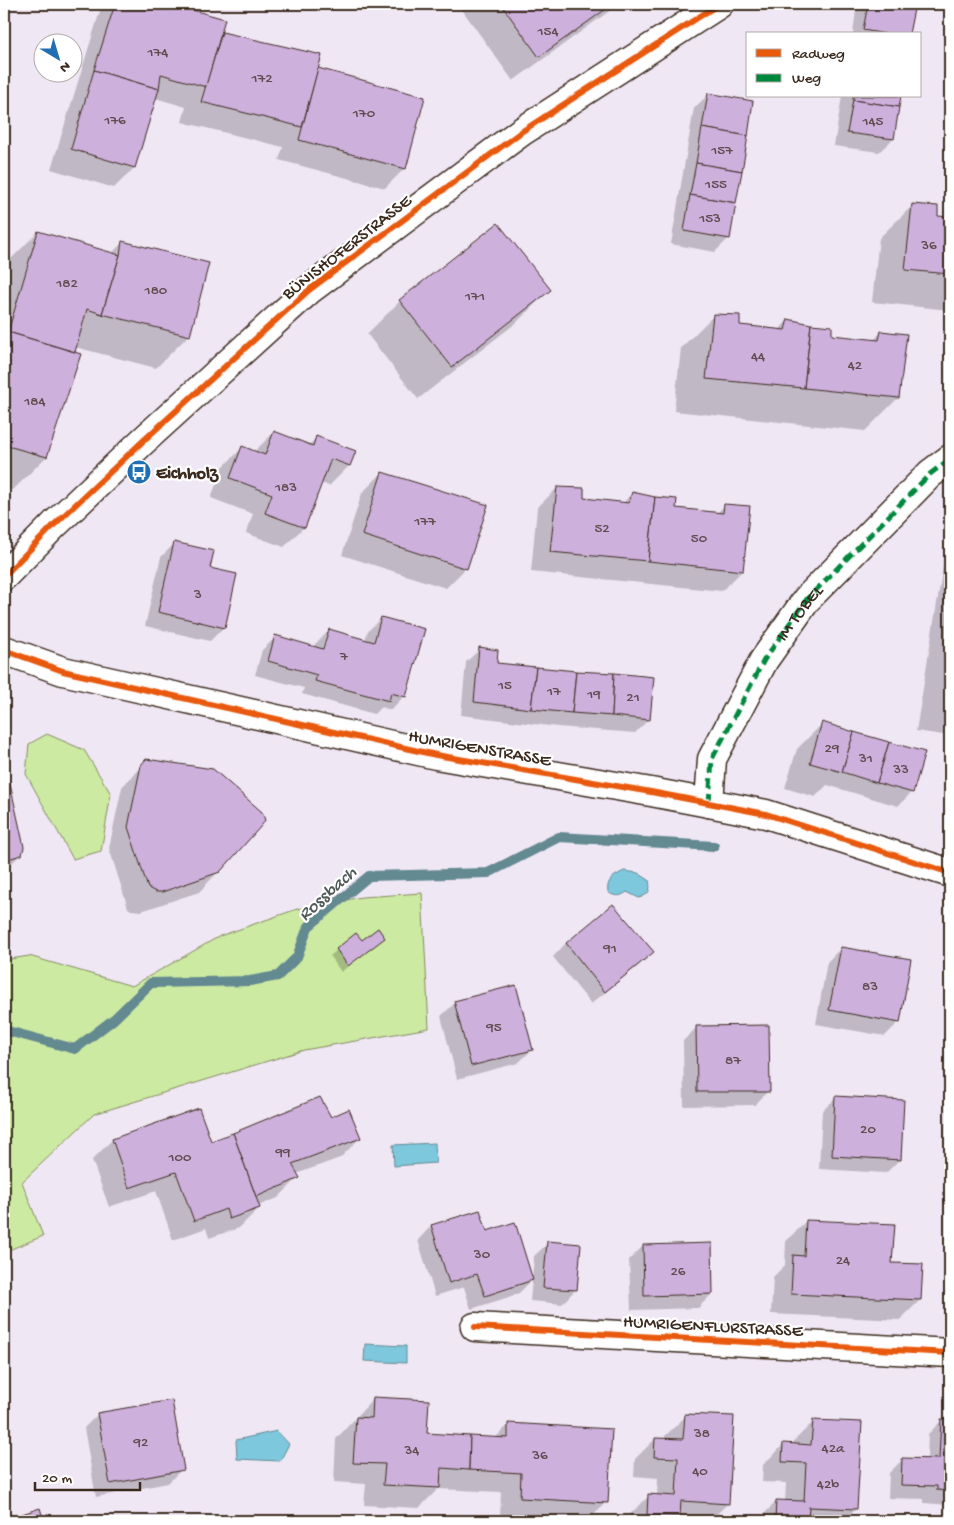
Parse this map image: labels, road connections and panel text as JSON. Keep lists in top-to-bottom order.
{
  "streets": {
    "street": [
      "BÜNISHOFERSTRASSE",
      "IM TOBEL",
      "HUMRIGENSTRASSE",
      "HUMRIGENFLURSTRASSE"
    ]
  },
  "crossings": [
    ["IM TOBEL", "HUMRIGENSTRASSE"]
  ],
  "water": ["Rossbach"],
  "places": {
    "bus stop": ["Eichholz"]
  },
  "house_numbers": [
    "154",
    "174",
    "172",
    "170",
    "176",
    "145",
    "157",
    "155",
    "153",
    "36",
    "182",
    "180",
    "171",
    "44",
    "42",
    "184",
    "183",
    "177",
    "52",
    "50",
    "3",
    "7",
    "15",
    "17",
    "19",
    "21",
    "29",
    "31",
    "33",
    "91",
    "83",
    "95",
    "87",
    "20",
    "99",
    "100",
    "30",
    "24",
    "26",
    "38",
    "92",
    "42a",
    "34",
    "36",
    "40",
    "42b"
  ],
  "legend": ["Radweg", "Weg"],
  "scale_bar": "20 m",
  "north": "bottom right"
}
